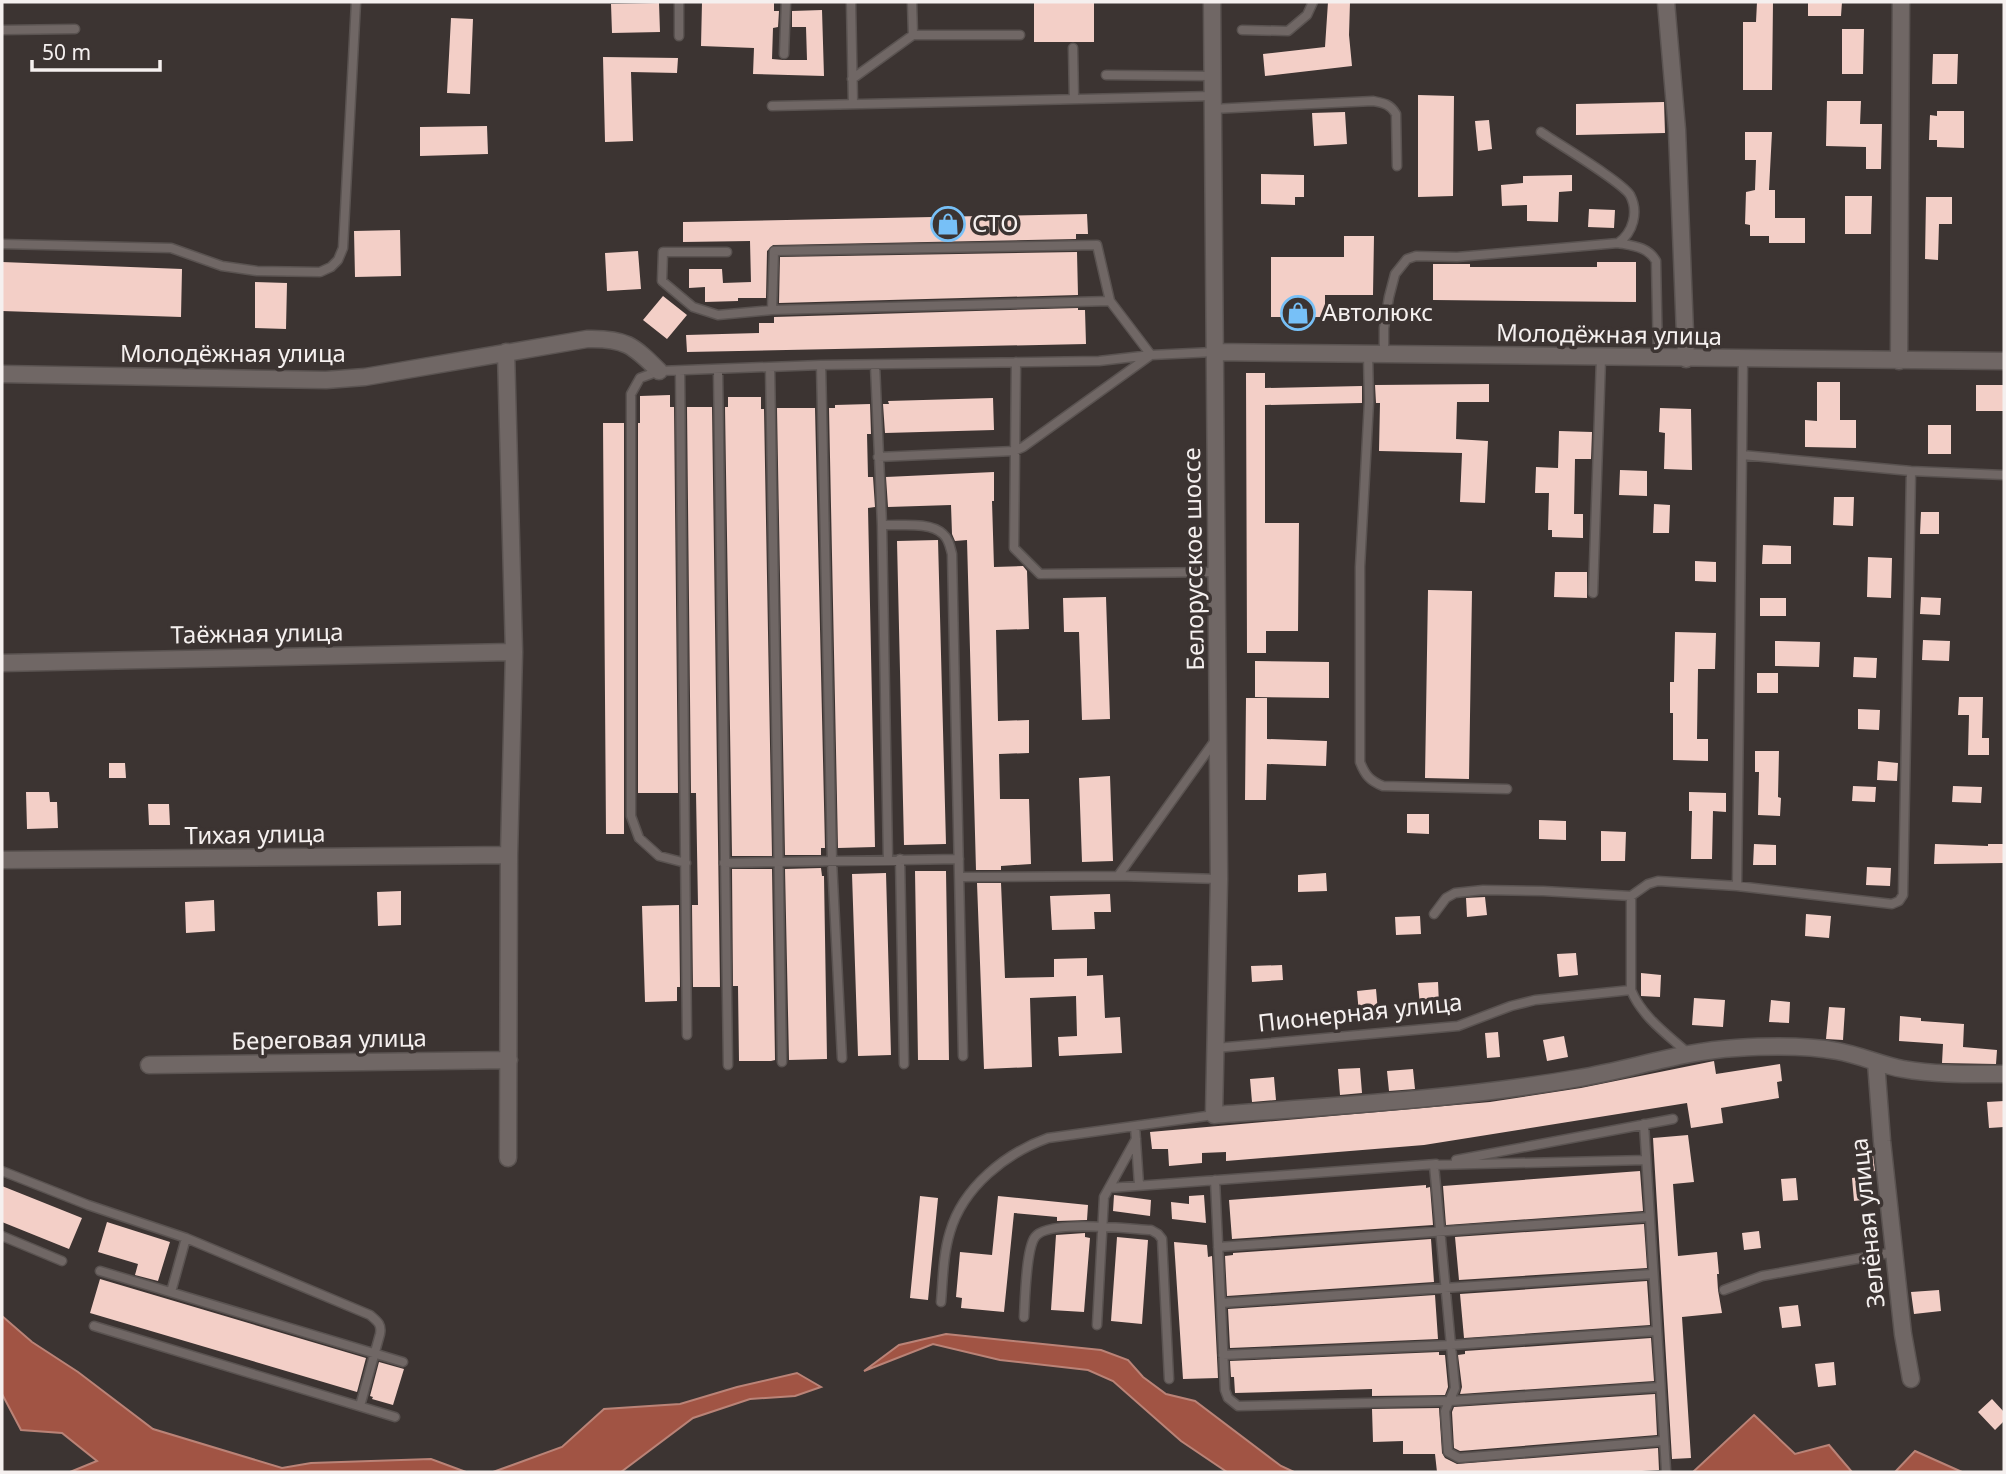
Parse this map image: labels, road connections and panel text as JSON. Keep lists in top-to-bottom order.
{
  "streets": {
    "street": [
      "Молодёжная улица",
      "Белорусское шоссе",
      "Таёжная улица",
      "Тихая улица",
      "Береговая улица",
      "Зелёная улица"
    ],
    "lane": ["Пионерная улица"]
  },
  "crossings": [
    ["Молодёжная улица", "Белорусское шоссе"],
    ["Белорусское шоссе", "Пионерная улица"]
  ],
  "places": {
    "shop": ["СТО", "Автолюкс"]
  },
  "scale_bar": "50 m"
}
